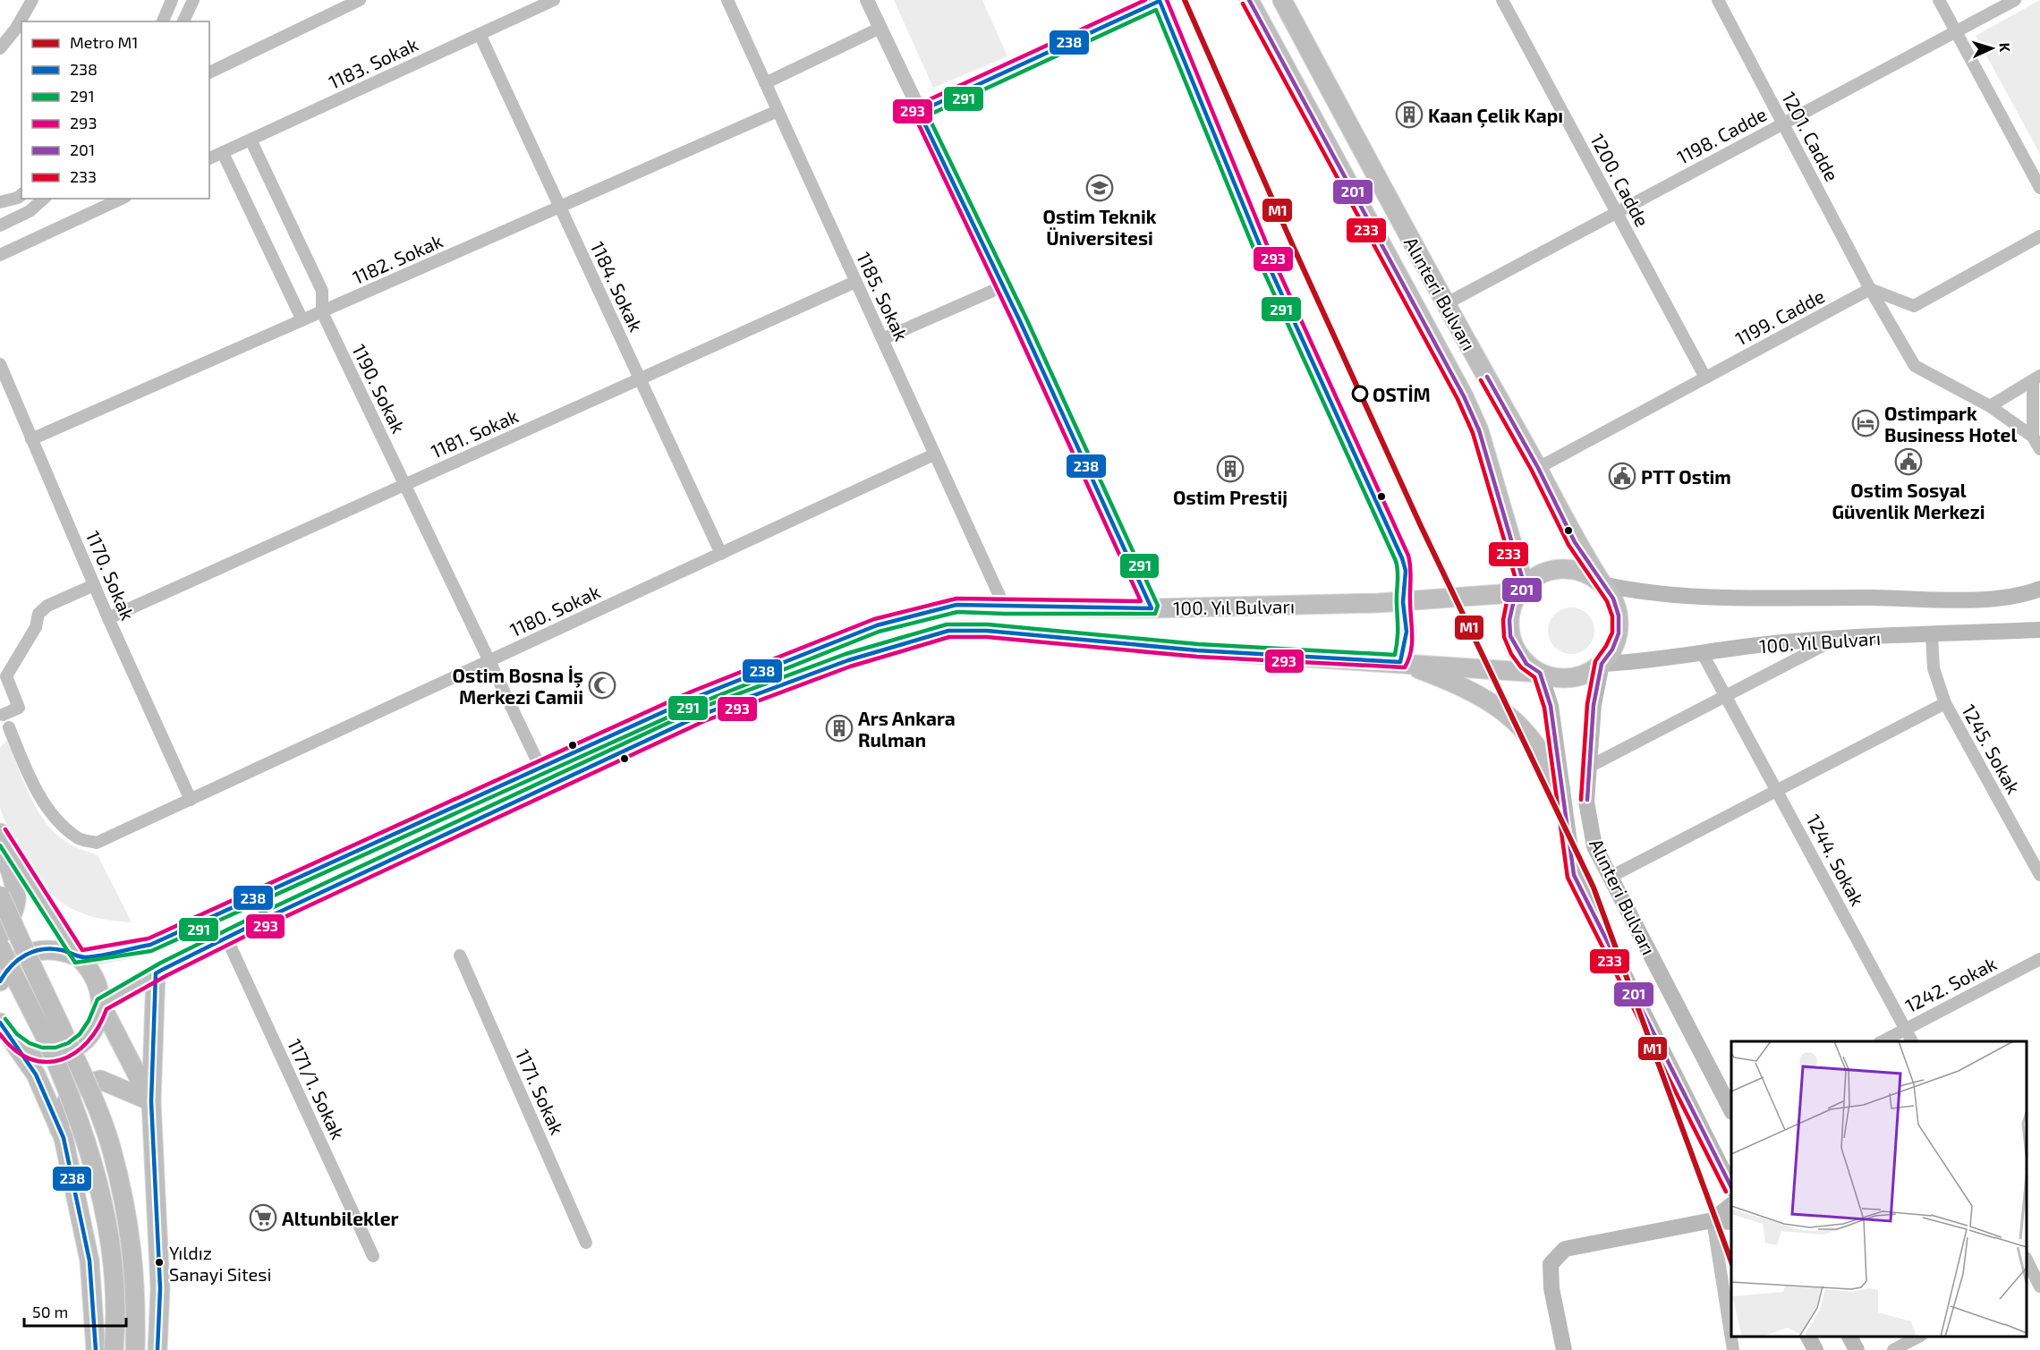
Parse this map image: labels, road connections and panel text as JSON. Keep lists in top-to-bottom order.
{
  "streets": {
    "main road": ["Alınteri Bulvarı", "100. Yıl Bulvarı"],
    "street": [
      "1183. Sokak",
      "1198. Cadde",
      "1201. Cadde",
      "1200. Cadde",
      "1182. Sokak",
      "1184. Sokak",
      "1185. Sokak",
      "1199. Cadde",
      "1190. Sokak",
      "1181. Sokak",
      "1170. Sokak",
      "1180. Sokak",
      "1245. Sokak",
      "1244. Sokak",
      "1242. Sokak",
      "1171/1. Sokak",
      "1171. Sokak"
    ]
  },
  "crossings": [
    ["1183. Sokak", "1184. Sokak"],
    ["1183. Sokak", "1190. Sokak"],
    ["1198. Cadde", "1201. Cadde"],
    ["1198. Cadde", "1200. Cadde"],
    ["1198. Cadde", "Alınteri Bulvarı"],
    ["1201. Cadde", "1199. Cadde"],
    ["1200. Cadde", "1199. Cadde"],
    ["1182. Sokak", "1184. Sokak"],
    ["1182. Sokak", "1185. Sokak"],
    ["1182. Sokak", "1190. Sokak"],
    ["1182. Sokak", "1170. Sokak"],
    ["1184. Sokak", "1181. Sokak"],
    ["1184. Sokak", "1180. Sokak"],
    ["Alınteri Bulvarı", "1199. Cadde"],
    ["Alınteri Bulvarı", "100. Yıl Bulvarı"],
    ["1185. Sokak", "1181. Sokak"],
    ["1185. Sokak", "100. Yıl Bulvarı"],
    ["1185. Sokak", "1180. Sokak"],
    ["1190. Sokak", "1181. Sokak"],
    ["1190. Sokak", "100. Yıl Bulvarı"],
    ["1190. Sokak", "1180. Sokak"],
    ["1181. Sokak", "1170. Sokak"],
    ["1170. Sokak", "1180. Sokak"],
    ["100. Yıl Bulvarı", "1245. Sokak"],
    ["100. Yıl Bulvarı", "1244. Sokak"],
    ["1244. Sokak", "1242. Sokak"]
  ],
  "places": {
    "building": ["Kaan Çelik Kapı", "Ostim Prestij", "Ars Ankara Rulman"],
    "school or university": ["Ostim Teknik Üniversitesi"],
    "other": ["OSTİM", "Yıldız Sanayi Sitesi"],
    "hotel": ["Ostimpark Business Hotel"],
    "public building": ["Ostim Sosyal Güvenlik Merkezi", "PTT Ostim"],
    "mosque": ["Ostim Bosna İş Merkezi Camii"],
    "supermarket": ["Altunbilekler"]
  },
  "lines": [
    "metro line M1",
    "transit line 293",
    "transit line 201",
    "transit line 238",
    "transit line 233",
    "transit line 291"
  ],
  "legend": [
    "Metro M1",
    "238",
    "291",
    "293",
    "201",
    "233"
  ],
  "scale_bar": "50 m",
  "north": "right"
}
